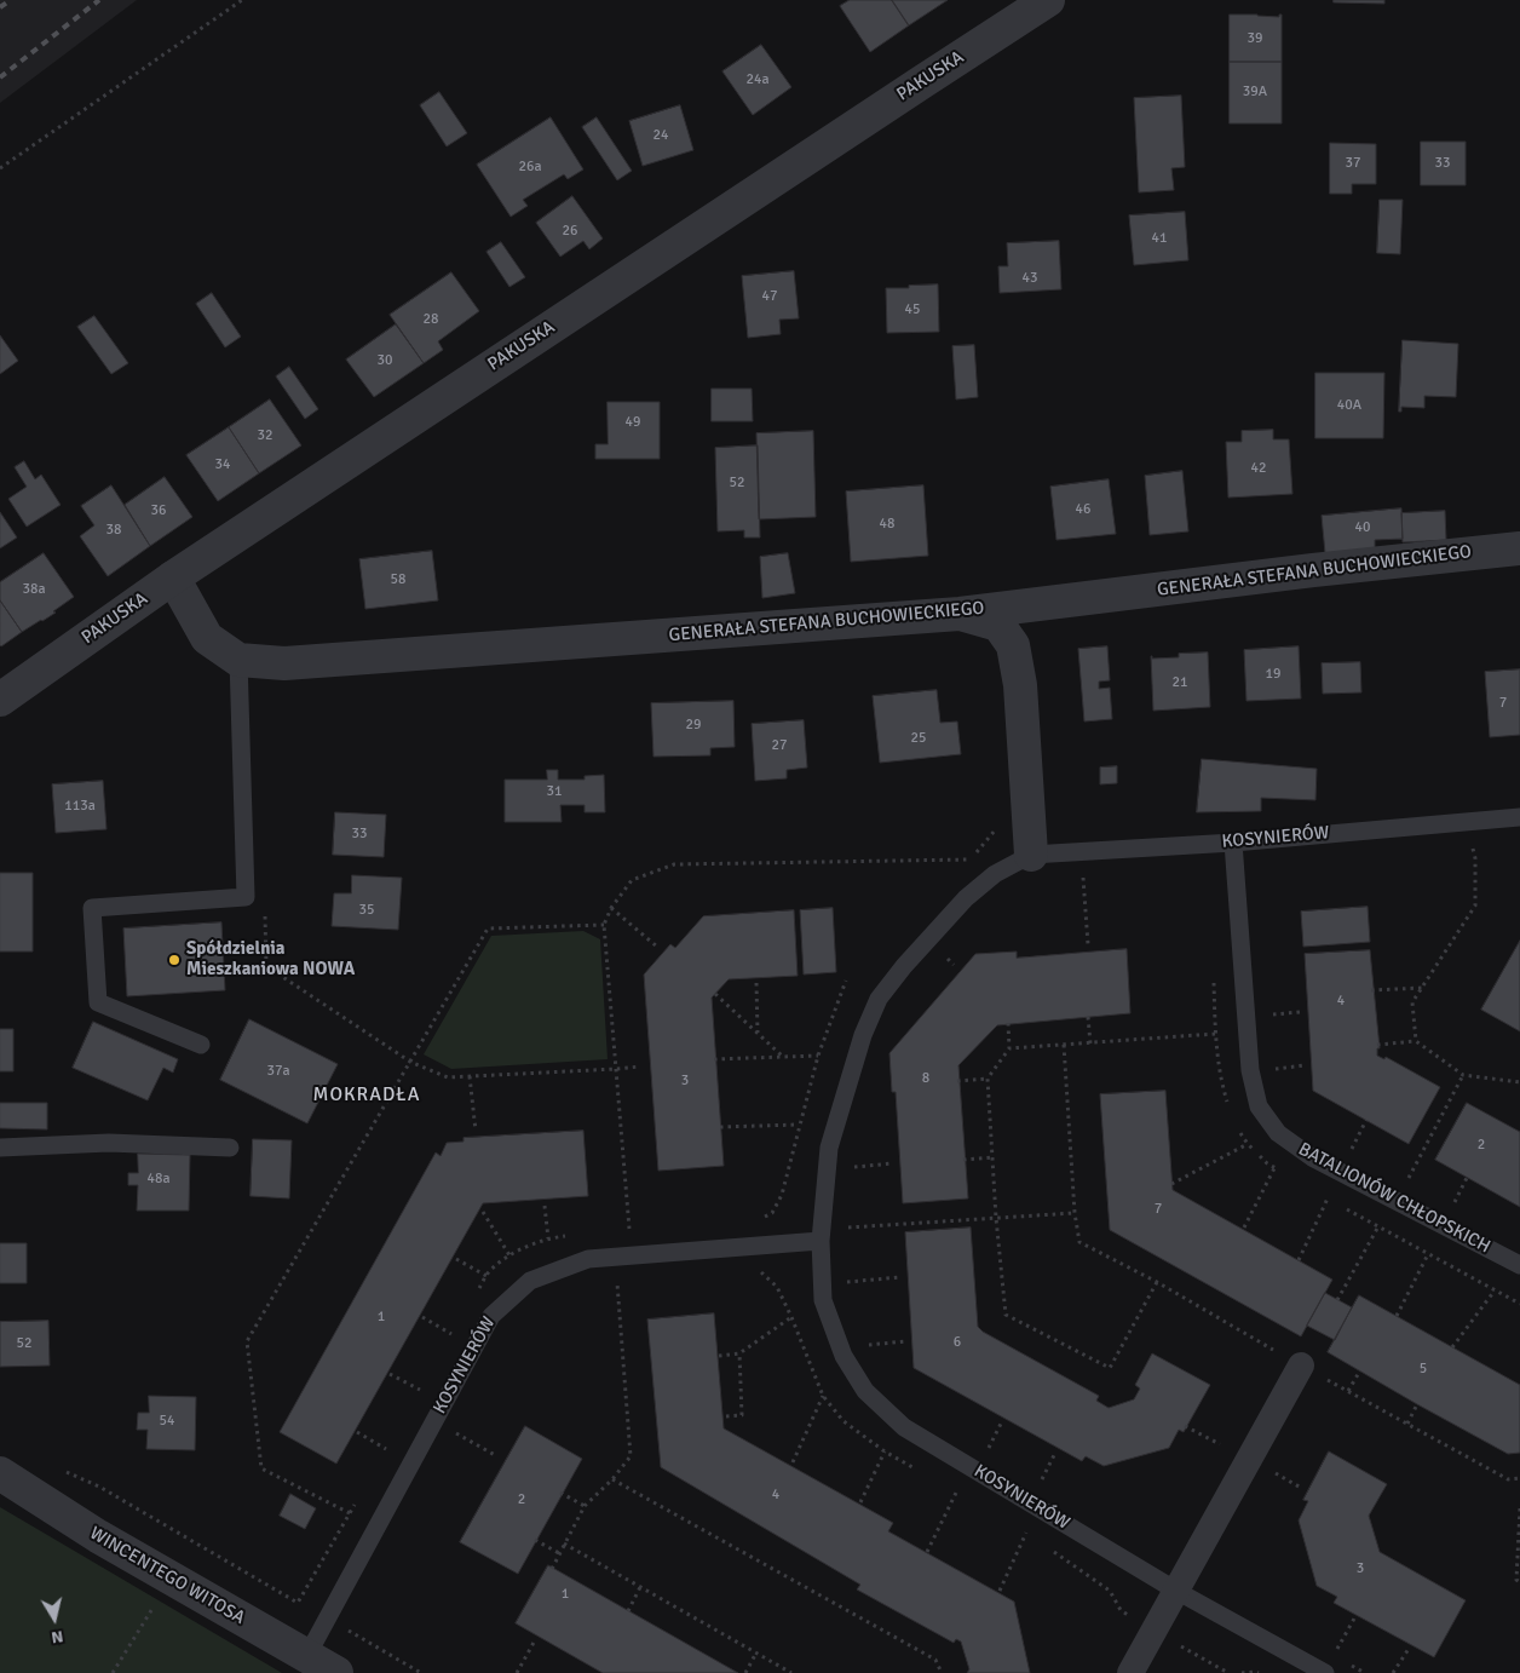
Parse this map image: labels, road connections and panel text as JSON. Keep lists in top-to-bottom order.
{
  "streets": {
    "street": ["PAKUSKA", "GENERAŁA STEFANA BUCHOWIECKIEGO", "WINCENTEGO WITOSA"],
    "lane": ["KOSYNIERÓW", "BATALIONÓW CHŁOPSKICH"]
  },
  "crossings": [
    ["KOSYNIERÓW", "BATALIONÓW CHŁOPSKICH"],
    ["KOSYNIERÓW", "WINCENTEGO WITOSA"]
  ],
  "districts": ["MOKRADŁA"],
  "places": ["Spółdzielnia Mieszkaniowa NOWA"],
  "house_numbers": [
    "39",
    "24a",
    "39A",
    "24",
    "37",
    "33",
    "26a",
    "26",
    "41",
    "43",
    "47",
    "45",
    "28",
    "30",
    "40A",
    "49",
    "32",
    "34",
    "42",
    "52",
    "46",
    "36",
    "48",
    "40",
    "38",
    "58",
    "38a",
    "19",
    "21",
    "7",
    "29",
    "25",
    "27",
    "31",
    "113a",
    "33",
    "35",
    "4",
    "37a",
    "8",
    "3",
    "2",
    "48a",
    "7",
    "1",
    "6",
    "52",
    "5",
    "54",
    "4",
    "2",
    "3",
    "1"
  ],
  "north": "bottom"
}
